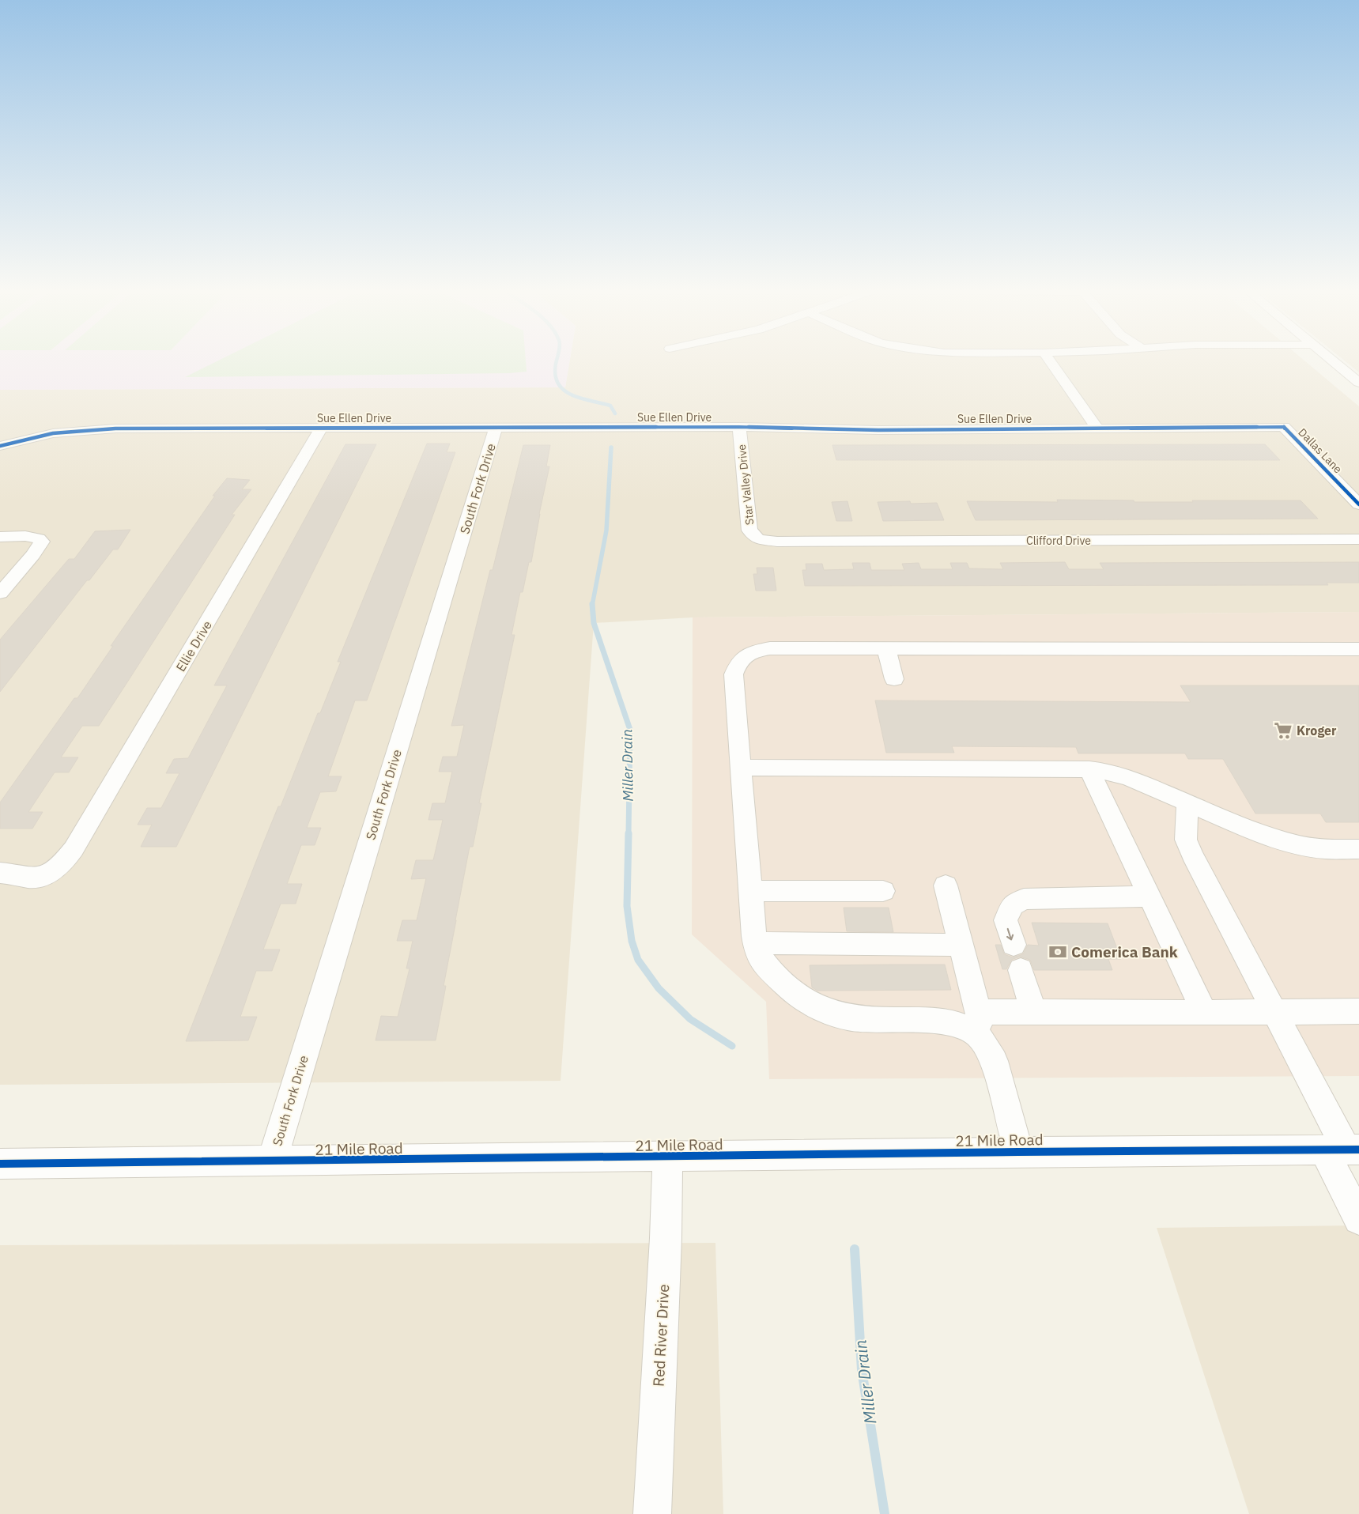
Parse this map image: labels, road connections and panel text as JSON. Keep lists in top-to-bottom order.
{
  "streets": {
    "street": [
      "Sue Ellen Drive",
      "Dallas Lane",
      "Star Valley Drive",
      "South Fork Drive",
      "Clifford Drive",
      "Ellie Drive",
      "21 Mile Road",
      "Red River Drive"
    ]
  },
  "crossings": [
    ["Sue Ellen Drive", "Dallas Lane"],
    ["Sue Ellen Drive", "Star Valley Drive"],
    ["Sue Ellen Drive", "South Fork Drive"],
    ["Sue Ellen Drive", "Ellie Drive"],
    ["Star Valley Drive", "Clifford Drive"],
    ["South Fork Drive", "21 Mile Road"],
    ["21 Mile Road", "Red River Drive"]
  ],
  "water": ["Miller Drain"],
  "places": {
    "supermarket": ["Kroger"],
    "bank": ["Comerica Bank"]
  }
}
